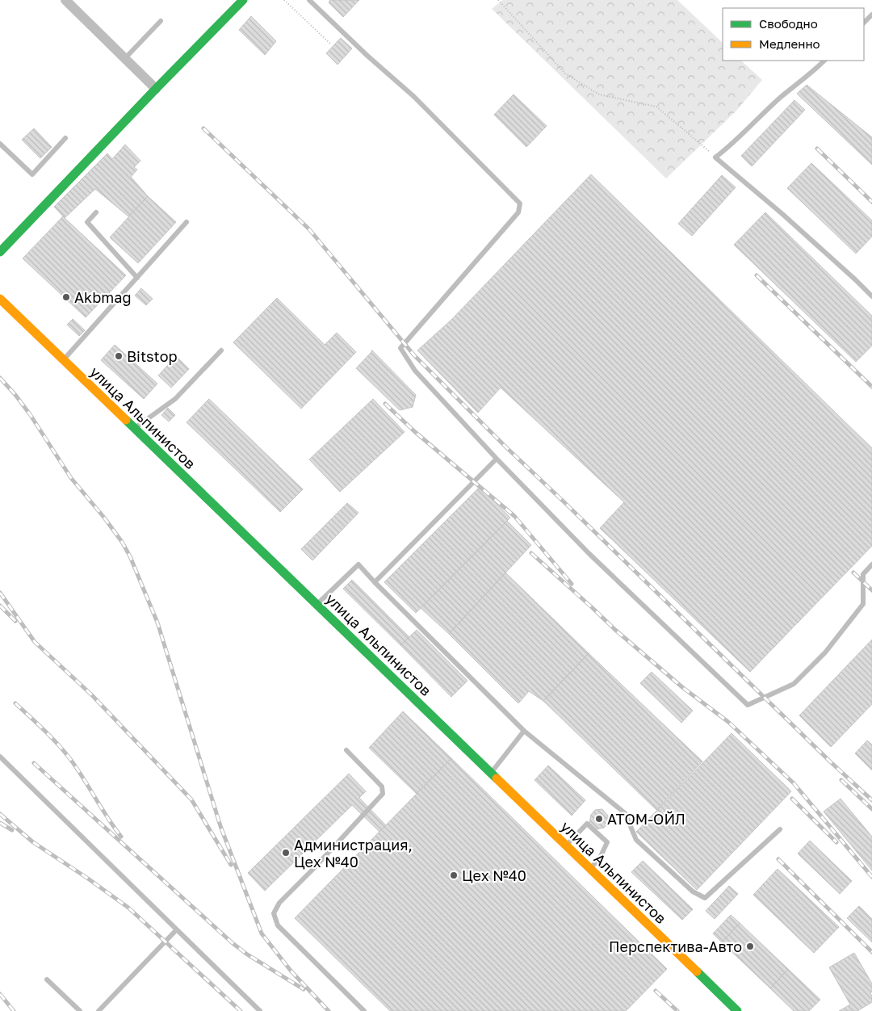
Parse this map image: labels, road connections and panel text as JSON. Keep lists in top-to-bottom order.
{
  "streets": {
    "main road": ["улица Альпинистов"]
  },
  "places": [
    "Akbmag",
    "Bitstop",
    "АТОМ-ОЙЛ",
    "Администрация, Цех №40",
    "Цех №40",
    "Перспектива-Авто"
  ],
  "legend": ["Свободно", "Медленно"]
}
